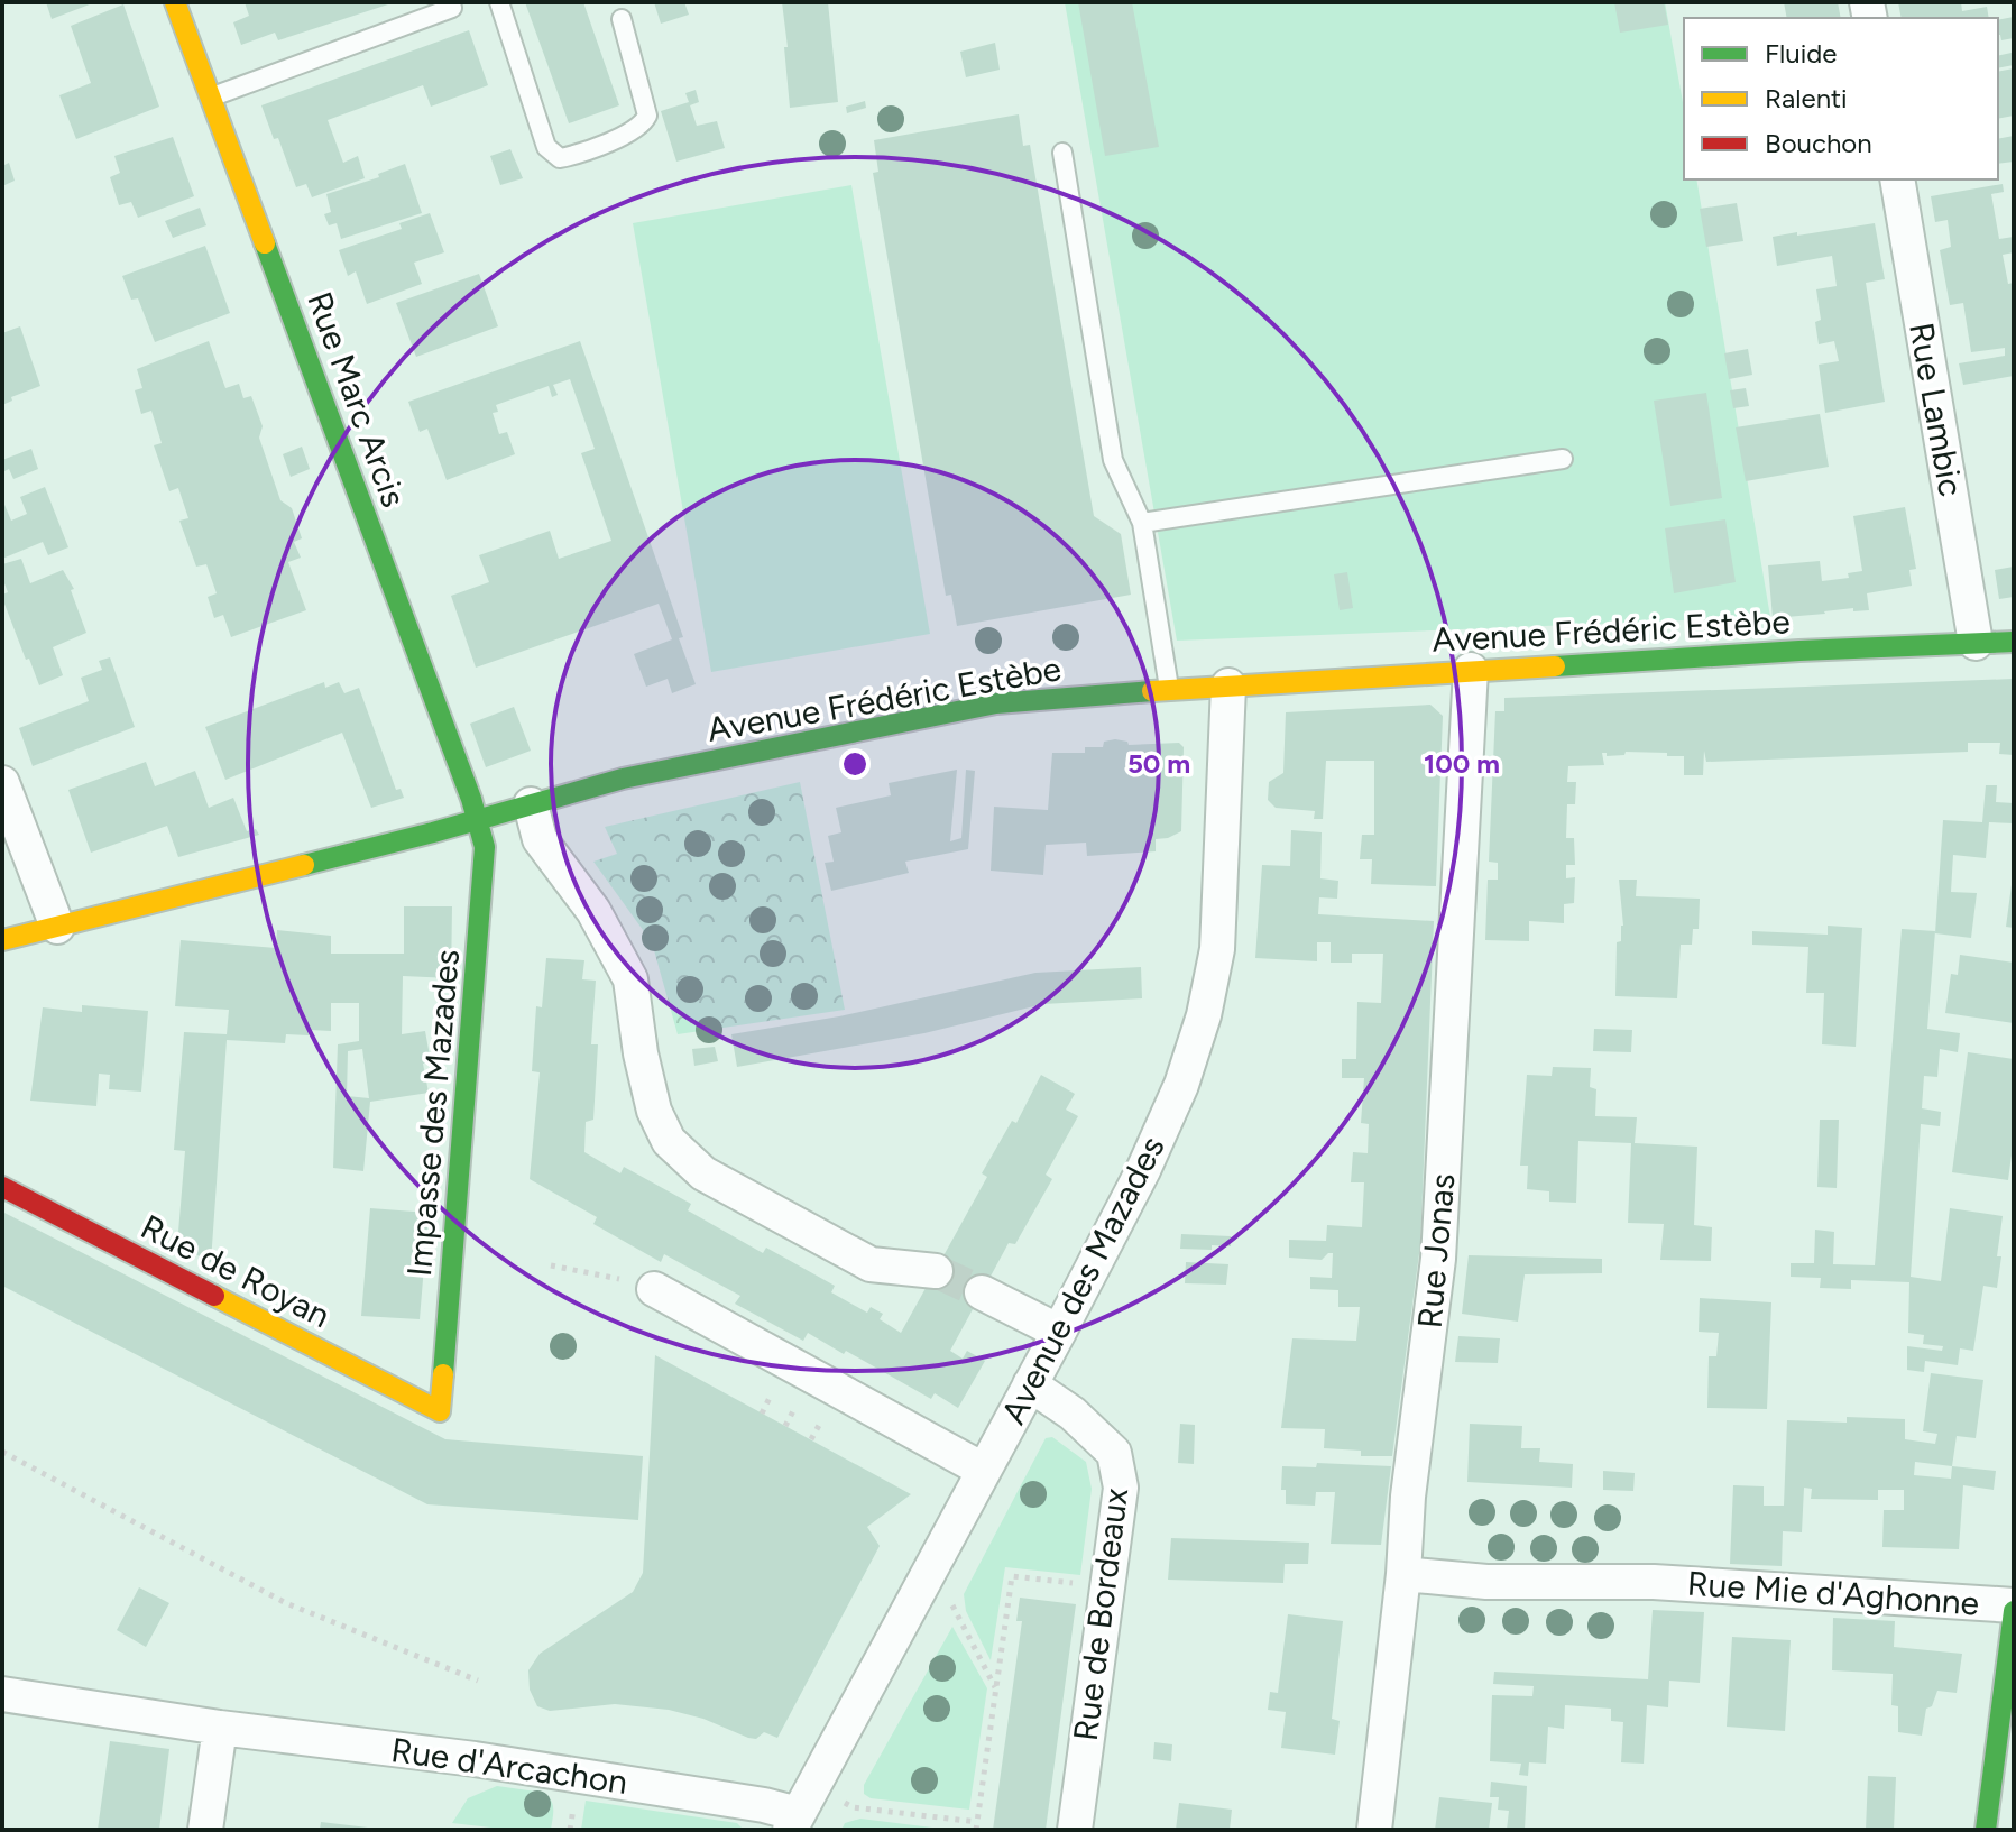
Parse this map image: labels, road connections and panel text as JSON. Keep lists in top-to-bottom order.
{
  "streets": {
    "street": [
      "Rue Marc Arcis",
      "Rue Lambic",
      "Avenue Frédéric Estèbe",
      "Impasse des Mazades",
      "Rue Jonas",
      "Rue de Royan",
      "Avenue des Mazades",
      "Rue Mie d'Aghonne",
      "Rue de Bordeaux",
      "Rue d'Arcachon"
    ]
  },
  "crossings": [
    ["Rue Marc Arcis", "Avenue Frédéric Estèbe"],
    ["Rue Marc Arcis", "Impasse des Mazades"],
    ["Rue Lambic", "Avenue Frédéric Estèbe"],
    ["Avenue Frédéric Estèbe", "Impasse des Mazades"],
    ["Avenue Frédéric Estèbe", "Rue Jonas"],
    ["Avenue Frédéric Estèbe", "Avenue des Mazades"],
    ["Impasse des Mazades", "Rue de Royan"],
    ["Rue Jonas", "Rue Mie d'Aghonne"],
    ["Avenue des Mazades", "Rue de Bordeaux"],
    ["Avenue des Mazades", "Rue d'Arcachon"]
  ],
  "legend": ["Fluide", "Ralenti", "Bouchon"],
  "rings": ["50 m", "100 m"]
}
